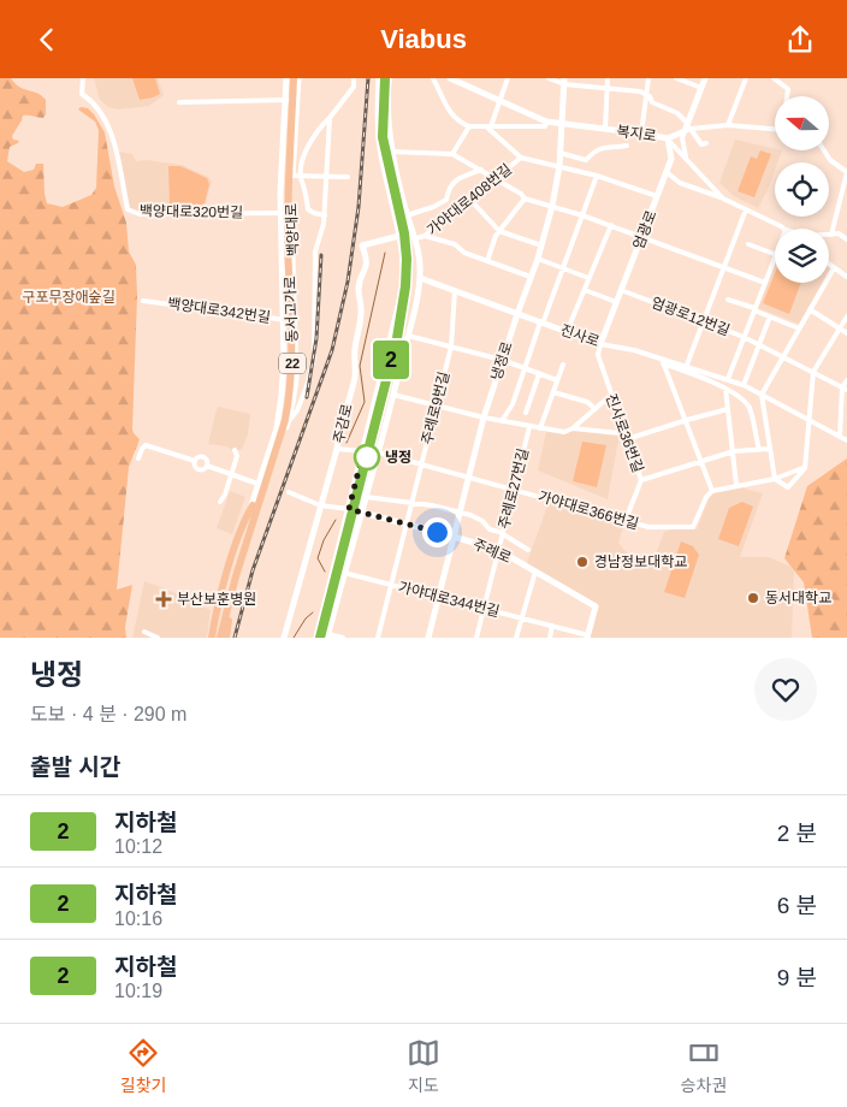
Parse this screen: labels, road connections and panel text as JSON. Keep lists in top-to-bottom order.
{
  "streets": {
    "highway": ["동서고가로", "22"],
    "main road": [
      "복지로",
      "백양대로",
      "엄광로",
      "진사로",
      "냉정로",
      "주감로",
      "주례로"
    ],
    "street": [
      "가야대로408번길",
      "백양대로320번길",
      "백양대로342번길",
      "엄광로12번길",
      "주례로9번길",
      "진사로36번길",
      "주례로27번길",
      "가야대로366번길",
      "가야대로344번길"
    ]
  },
  "crossings": [
    ["복지로", "엄광로"],
    ["복지로", "냉정로"],
    ["백양대로320번길", "백양대로"],
    ["백양대로", "동서고가로"],
    ["백양대로", "백양대로342번길"],
    ["엄광로", "엄광로12번길"],
    ["엄광로", "진사로"],
    ["엄광로", "진사로36번길"],
    ["진사로", "냉정로"],
    ["진사로", "주례로9번길"],
    ["진사로", "진사로36번길"],
    ["냉정로", "가야대로366번길"],
    ["냉정로", "주례로"],
    ["냉정로", "가야대로344번길"],
    ["주례로9번길", "가야대로366번길"],
    ["주례로9번길", "주례로"],
    ["주례로9번길", "가야대로344번길"],
    ["진사로36번길", "가야대로366번길"],
    ["주례로27번길", "가야대로366번길"],
    ["주례로27번길", "주례로"],
    ["주례로27번길", "가야대로344번길"],
    ["주례로", "가야대로344번길"]
  ],
  "parks": ["구포무장애숲길"],
  "places": {
    "other": ["냉정", "경남정보대학교", "동서대학교"],
    "health": ["부산보훈병원"]
  },
  "lines": ["metro line 2"],
  "north": "left",
  "page": {
    "header": "Viabus",
    "on_map": "2",
    "heading": [
      ["냉정", "도보 · 4 분 · 290 m"],
      "출발 시간"
    ],
    "list": [
      {
        "mark": "2",
        "name": "지하철",
        "note": "10:12",
        "value": "2 분"
      },
      {
        "mark": "2",
        "name": "지하철",
        "note": "10:16",
        "value": "6 분"
      },
      {
        "mark": "2",
        "name": "지하철",
        "note": "10:19",
        "value": "9 분"
      }
    ],
    "tabs": ["길찾기", "지도", "승차권"]
  }
}
